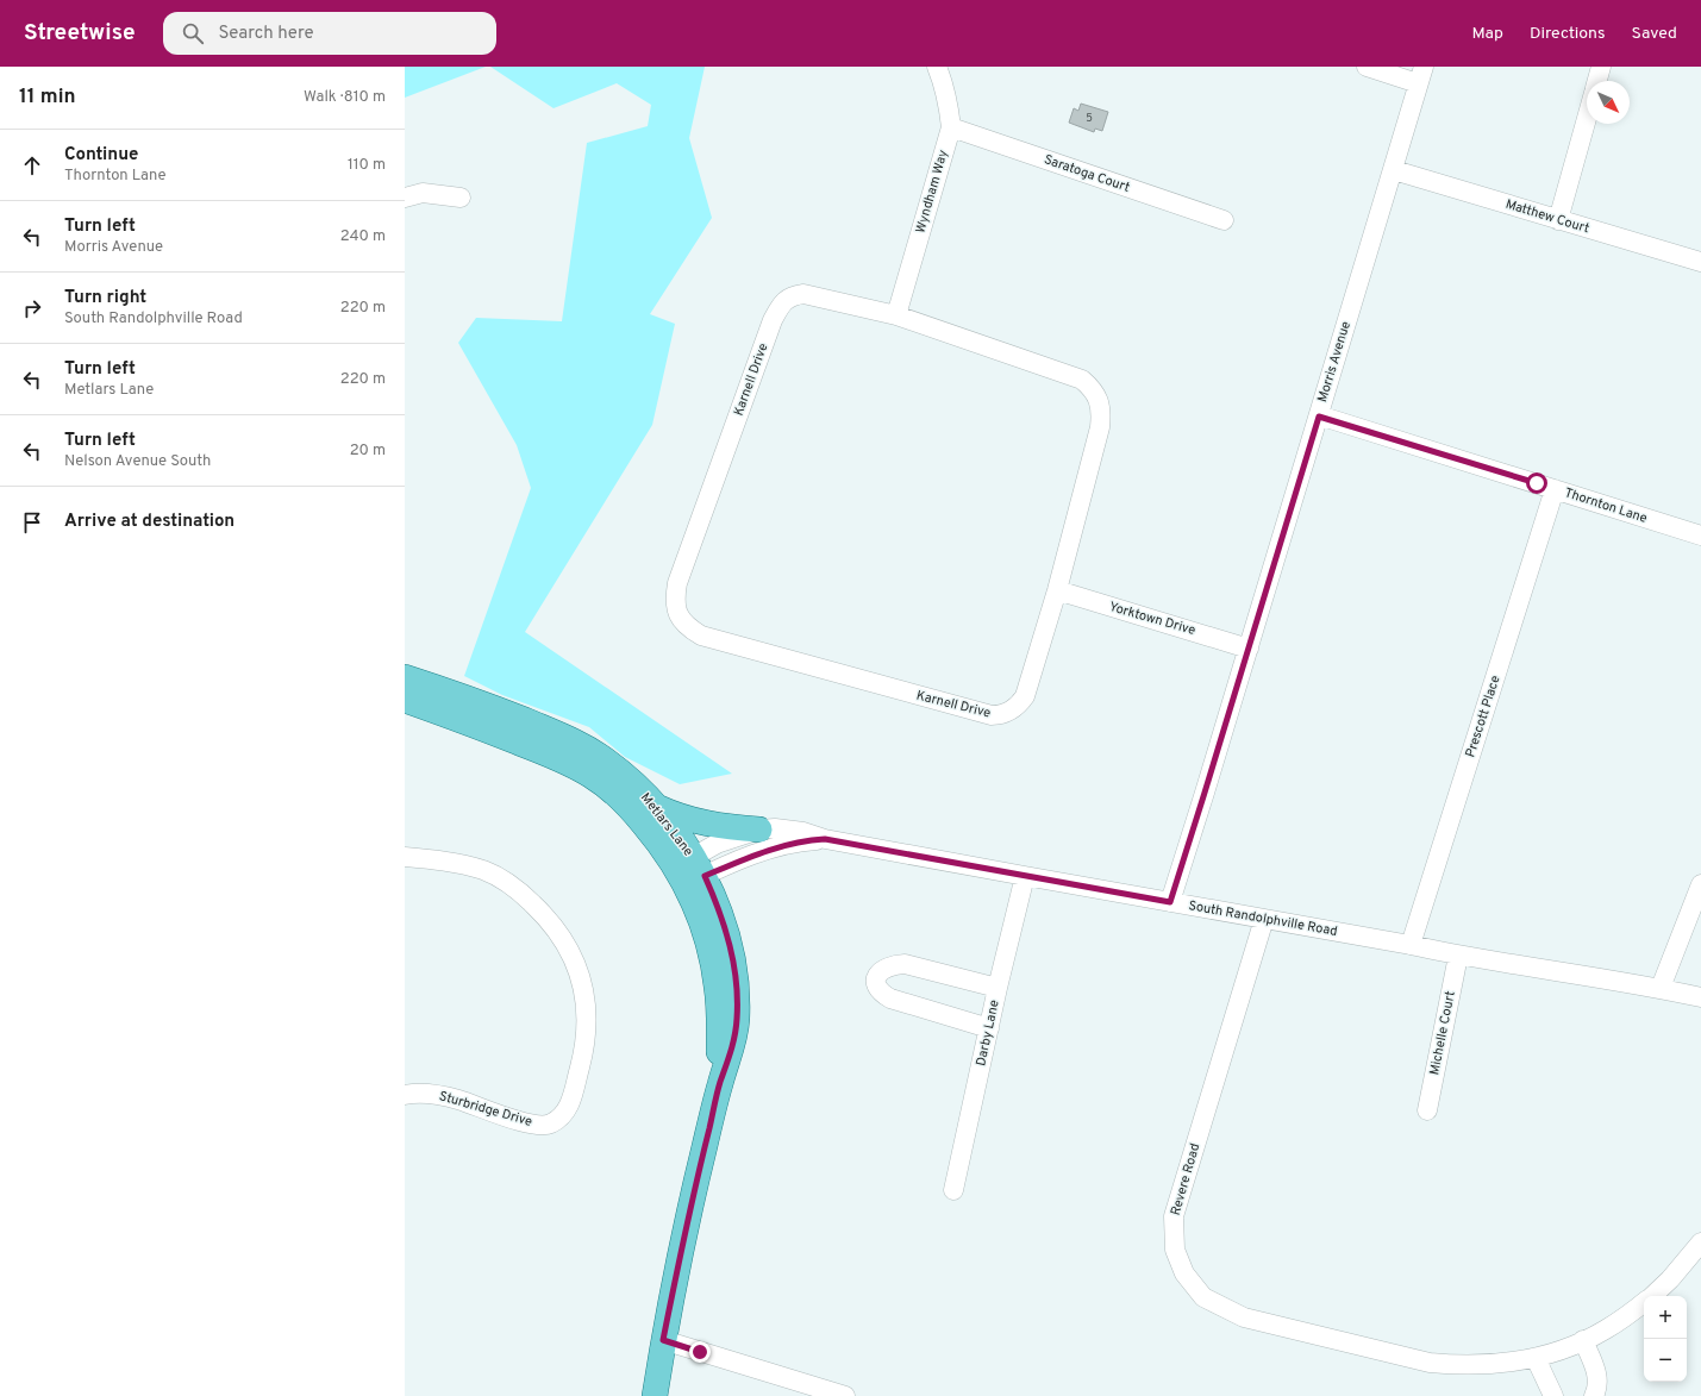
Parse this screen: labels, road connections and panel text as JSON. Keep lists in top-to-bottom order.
{
  "streets": {
    "main road": ["Metlars Lane"],
    "street": [
      "Saratoga Court",
      "Wyndham Way",
      "Matthew Court",
      "Morris Avenue",
      "Karnell Drive",
      "Thornton Lane",
      "Yorktown Drive",
      "Prescott Place",
      "South Randolphville Road",
      "Darby Lane",
      "Michelle Court",
      "Sturbridge Drive",
      "Revere Road"
    ]
  },
  "crossings": [
    ["Saratoga Court", "Wyndham Way"],
    ["Wyndham Way", "Karnell Drive"],
    ["Matthew Court", "Morris Avenue"],
    ["Morris Avenue", "Thornton Lane"],
    ["Morris Avenue", "Yorktown Drive"],
    ["Morris Avenue", "South Randolphville Road"],
    ["Karnell Drive", "Yorktown Drive"],
    ["Thornton Lane", "Prescott Place"],
    ["Prescott Place", "South Randolphville Road"],
    ["Metlars Lane", "South Randolphville Road"],
    ["South Randolphville Road", "Darby Lane"],
    ["South Randolphville Road", "Michelle Court"],
    ["South Randolphville Road", "Revere Road"]
  ],
  "house_numbers": ["5"],
  "north": "bottom right",
  "page": {
    "header": "Streetwise",
    "search": "Search here",
    "nav": ["Map", "Directions", "Saved"],
    "heading": ["11 min", "Walk · 810 m"],
    "list": [
      ["Continue", "Thornton Lane", "110 m"],
      ["Turn left", "Morris Avenue", "240 m"],
      ["Turn right", "South Randolphville Road", "220 m"],
      ["Turn left", "Metlars Lane", "220 m"],
      ["Turn left", "Nelson Avenue South", "20 m"],
      "Arrive at destination"
    ],
    "map_buttons": ["+", "−"]
  }
}
